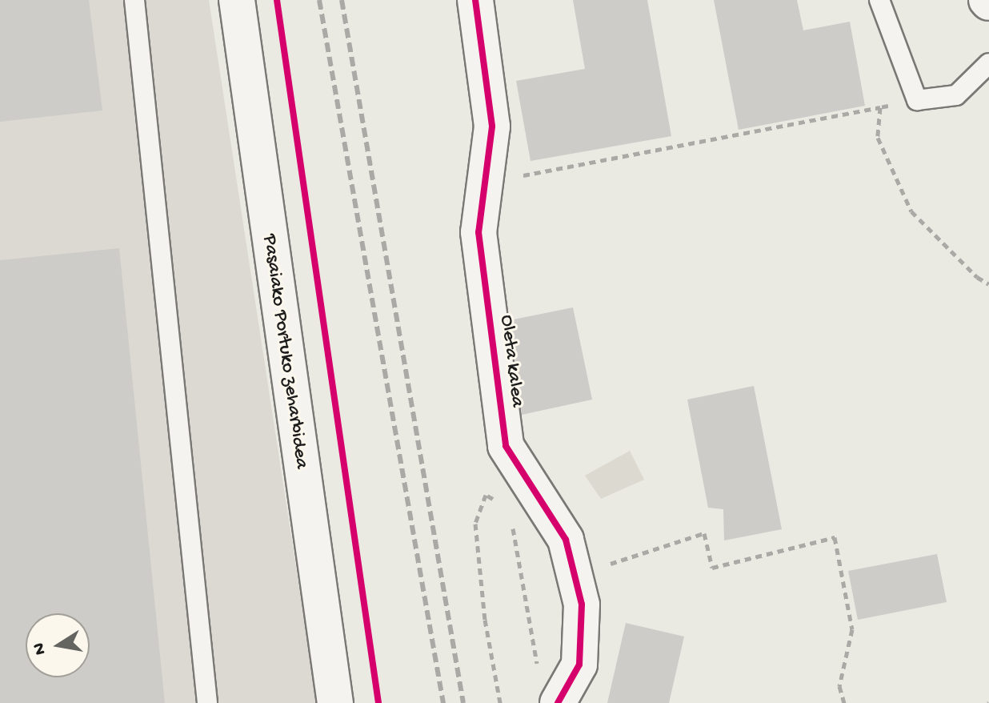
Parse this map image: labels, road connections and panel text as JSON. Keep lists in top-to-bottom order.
{
  "streets": {
    "street": ["Pasaiako Portuko zeharbidea", "Oleta kalea"]
  },
  "north": "left"
}
